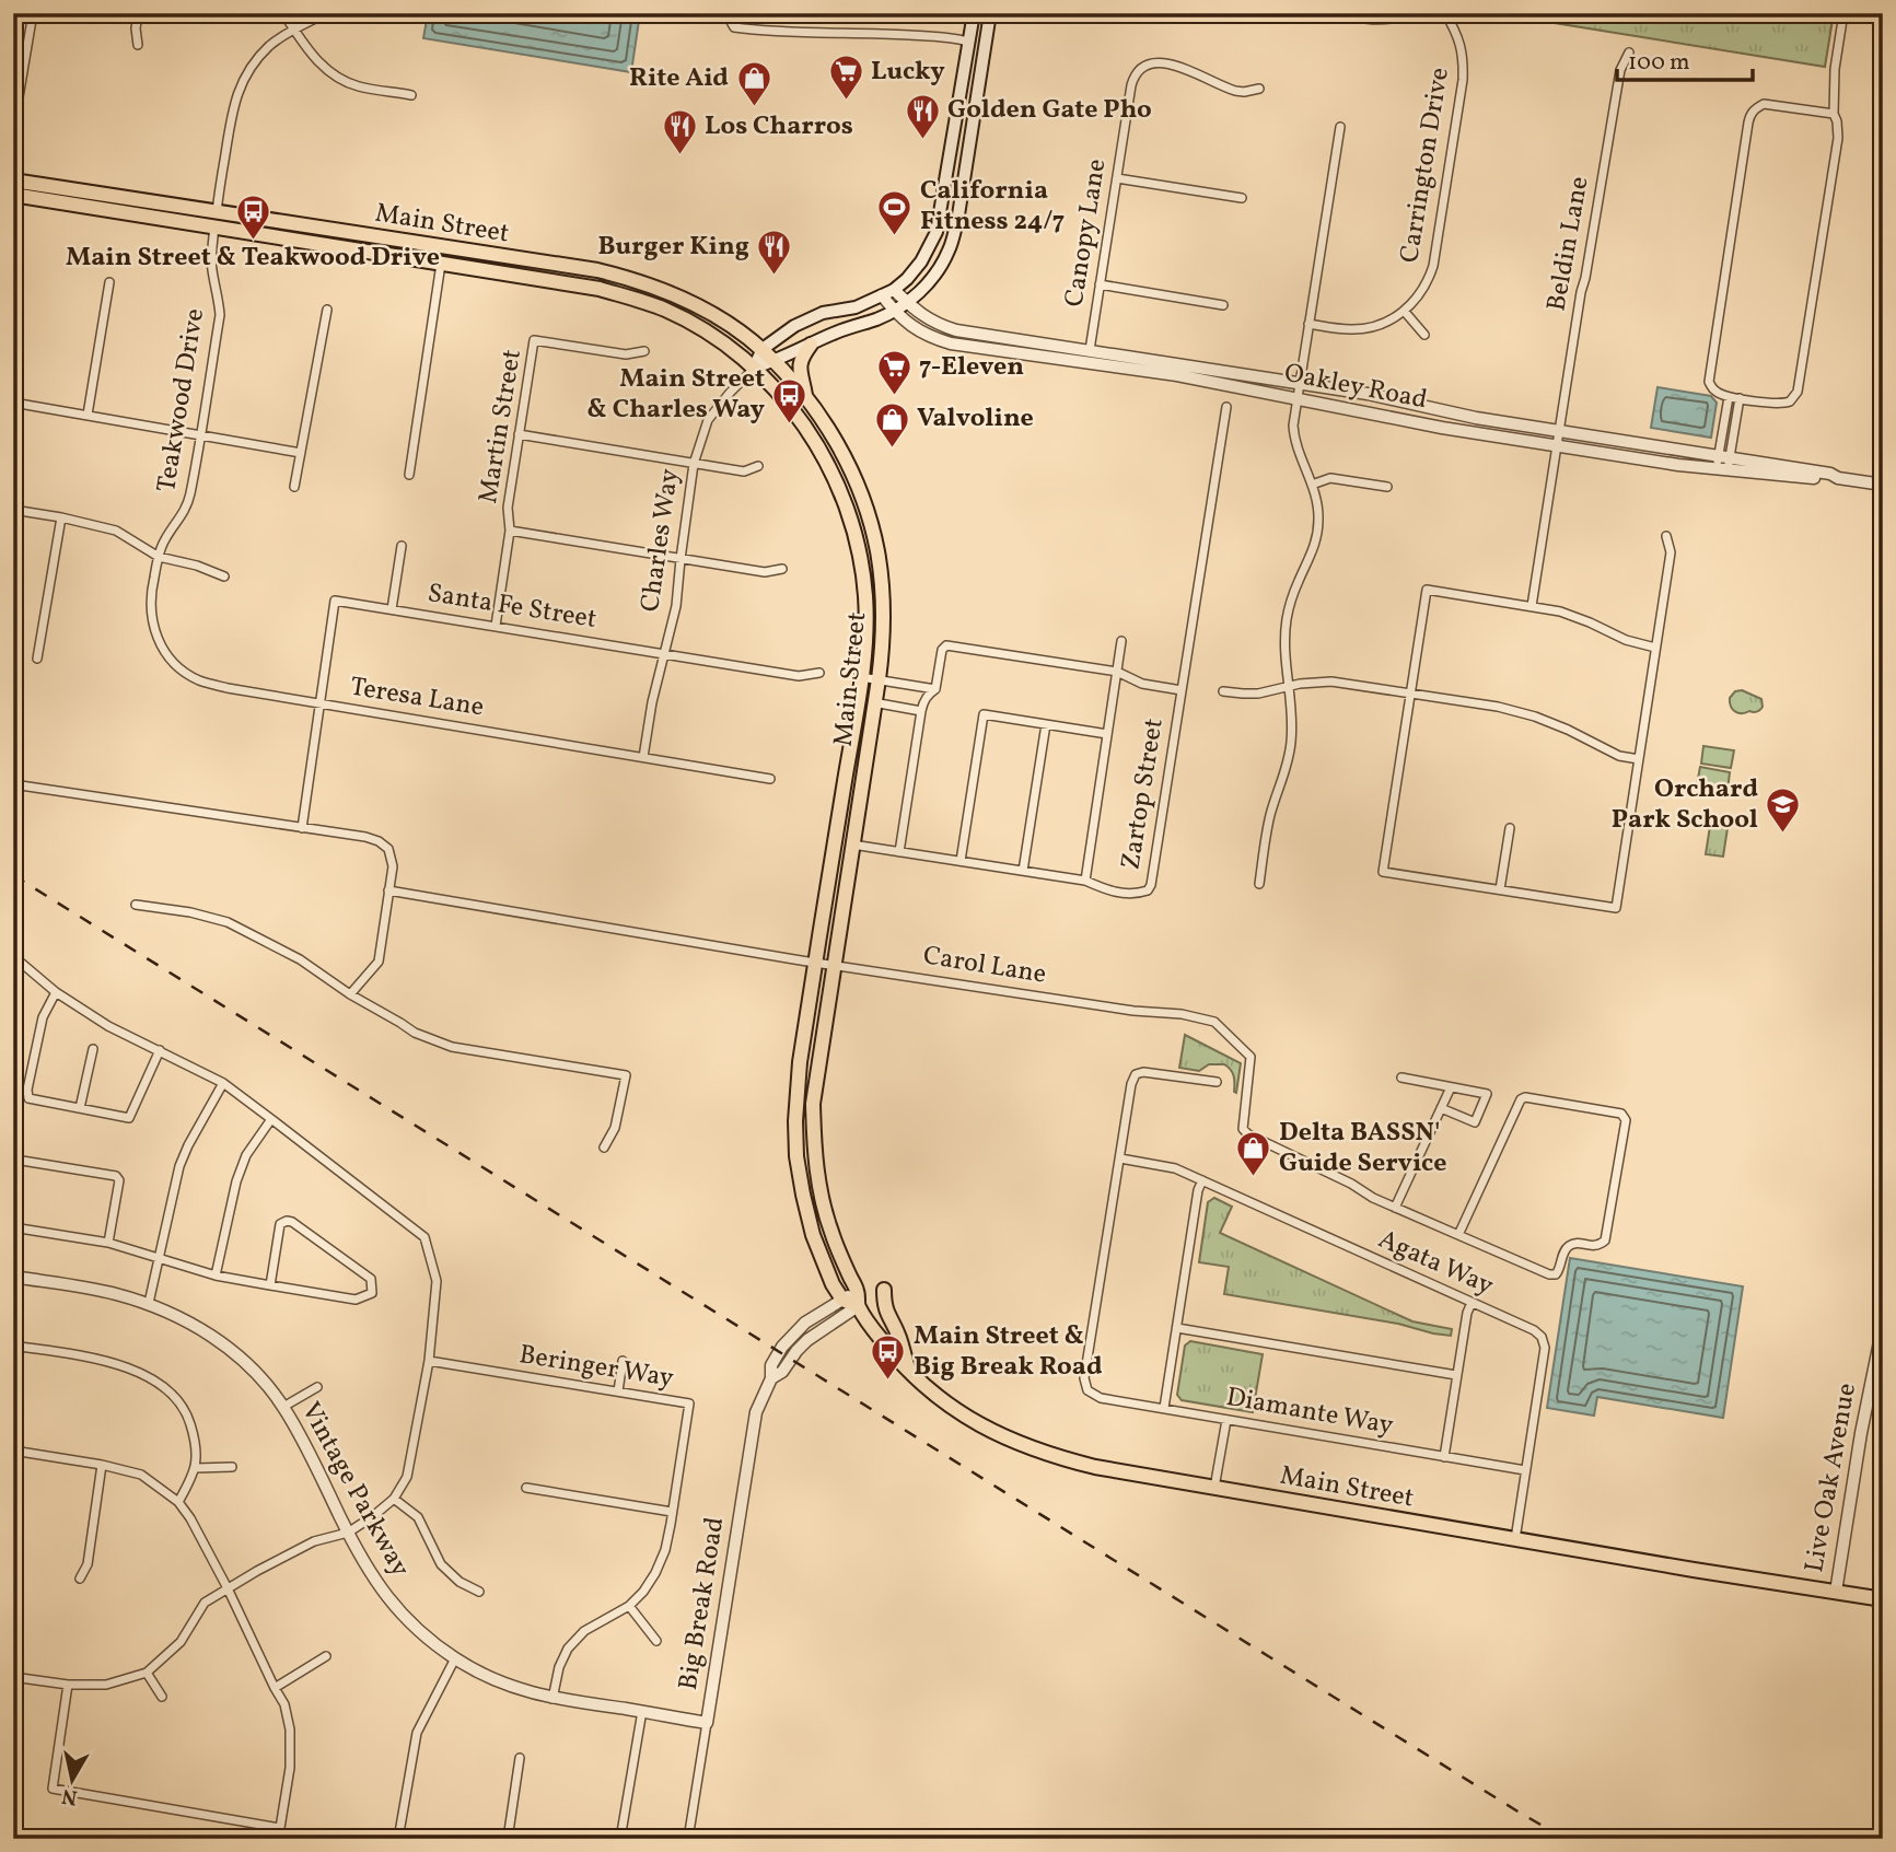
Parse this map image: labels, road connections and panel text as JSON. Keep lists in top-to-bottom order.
{
  "streets": {
    "main road": ["Main Street", "Charles Way"],
    "street": [
      "Carrington Drive",
      "Canopy Lane",
      "Beldin Lane",
      "Oakley Road",
      "Teakwood Drive",
      "Martin Street",
      "Santa Fe Street",
      "Teresa Lane",
      "Zartop Street",
      "Carol Lane",
      "Agata Way",
      "Beringer Way",
      "Diamante Way",
      "Live Oak Avenue",
      "Vintage Parkway",
      "Big Break Road"
    ]
  },
  "crossings": [
    ["Main Street", "Teakwood Drive"],
    ["Main Street", "Charles Way"],
    ["Main Street", "Zartop Street"],
    ["Main Street", "Carol Lane"],
    ["Main Street", "Agata Way"],
    ["Main Street", "Live Oak Avenue"],
    ["Main Street", "Big Break Road"],
    ["Canopy Lane", "Oakley Road"],
    ["Beldin Lane", "Oakley Road"],
    ["Teakwood Drive", "Teresa Lane"],
    ["Martin Street", "Santa Fe Street"],
    ["Charles Way", "Santa Fe Street"],
    ["Charles Way", "Teresa Lane"],
    ["Santa Fe Street", "Teresa Lane"],
    ["Agata Way", "Diamante Way"],
    ["Beringer Way", "Vintage Parkway"],
    ["Vintage Parkway", "Big Break Road"]
  ],
  "places": {
    "supermarket": ["Lucky", "7-Eleven"],
    "shop": ["Rite Aid", "Valvoline", "Delta BASSN' Guide Service"],
    "restaurant": ["Golden Gate Pho", "Los Charros", "Burger King"],
    "sports": ["California Fitness 24/7"],
    "bus stop": ["Main Street & Teakwood Drive", "Main Street & Charles Way", "Main Street & Big Break Road"],
    "school or university": ["Orchard Park School"]
  },
  "scale_bar": "100 m",
  "north": "bottom"
}
